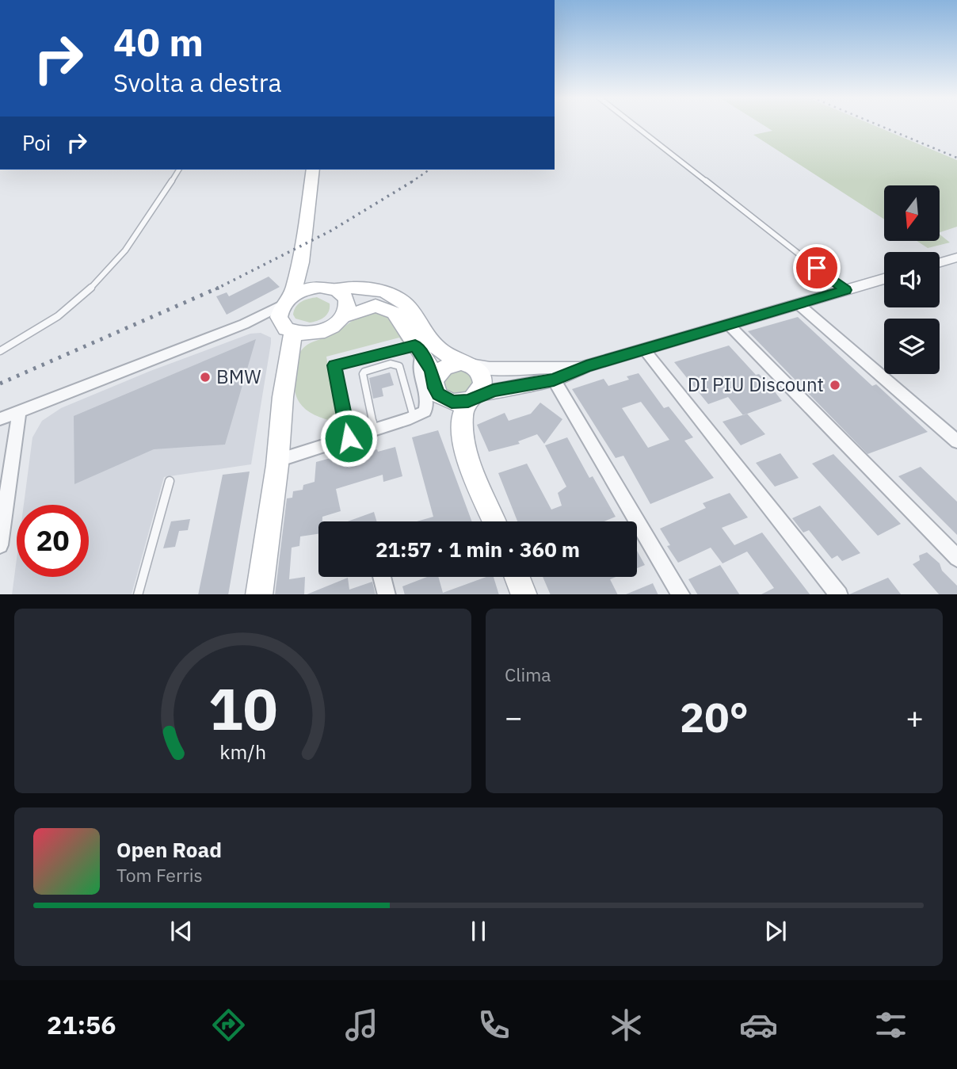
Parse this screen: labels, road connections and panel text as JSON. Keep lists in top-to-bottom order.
{
  "places": ["BMW", "DI PIU Discount"],
  "north": "bottom",
  "page": {
    "turn": ["40 m", "Svolta a destra"],
    "then": "Poi",
    "limit": "20",
    "trip": "21:57 · 1 min · 360 m",
    "tile": "Clima",
    "heat": ["−", "20°", "+"],
    "song": ["Open Road", "Tom Ferris"],
    "tabs": "21:56",
    "gauge": ["10", "km/h"]
  }
}
